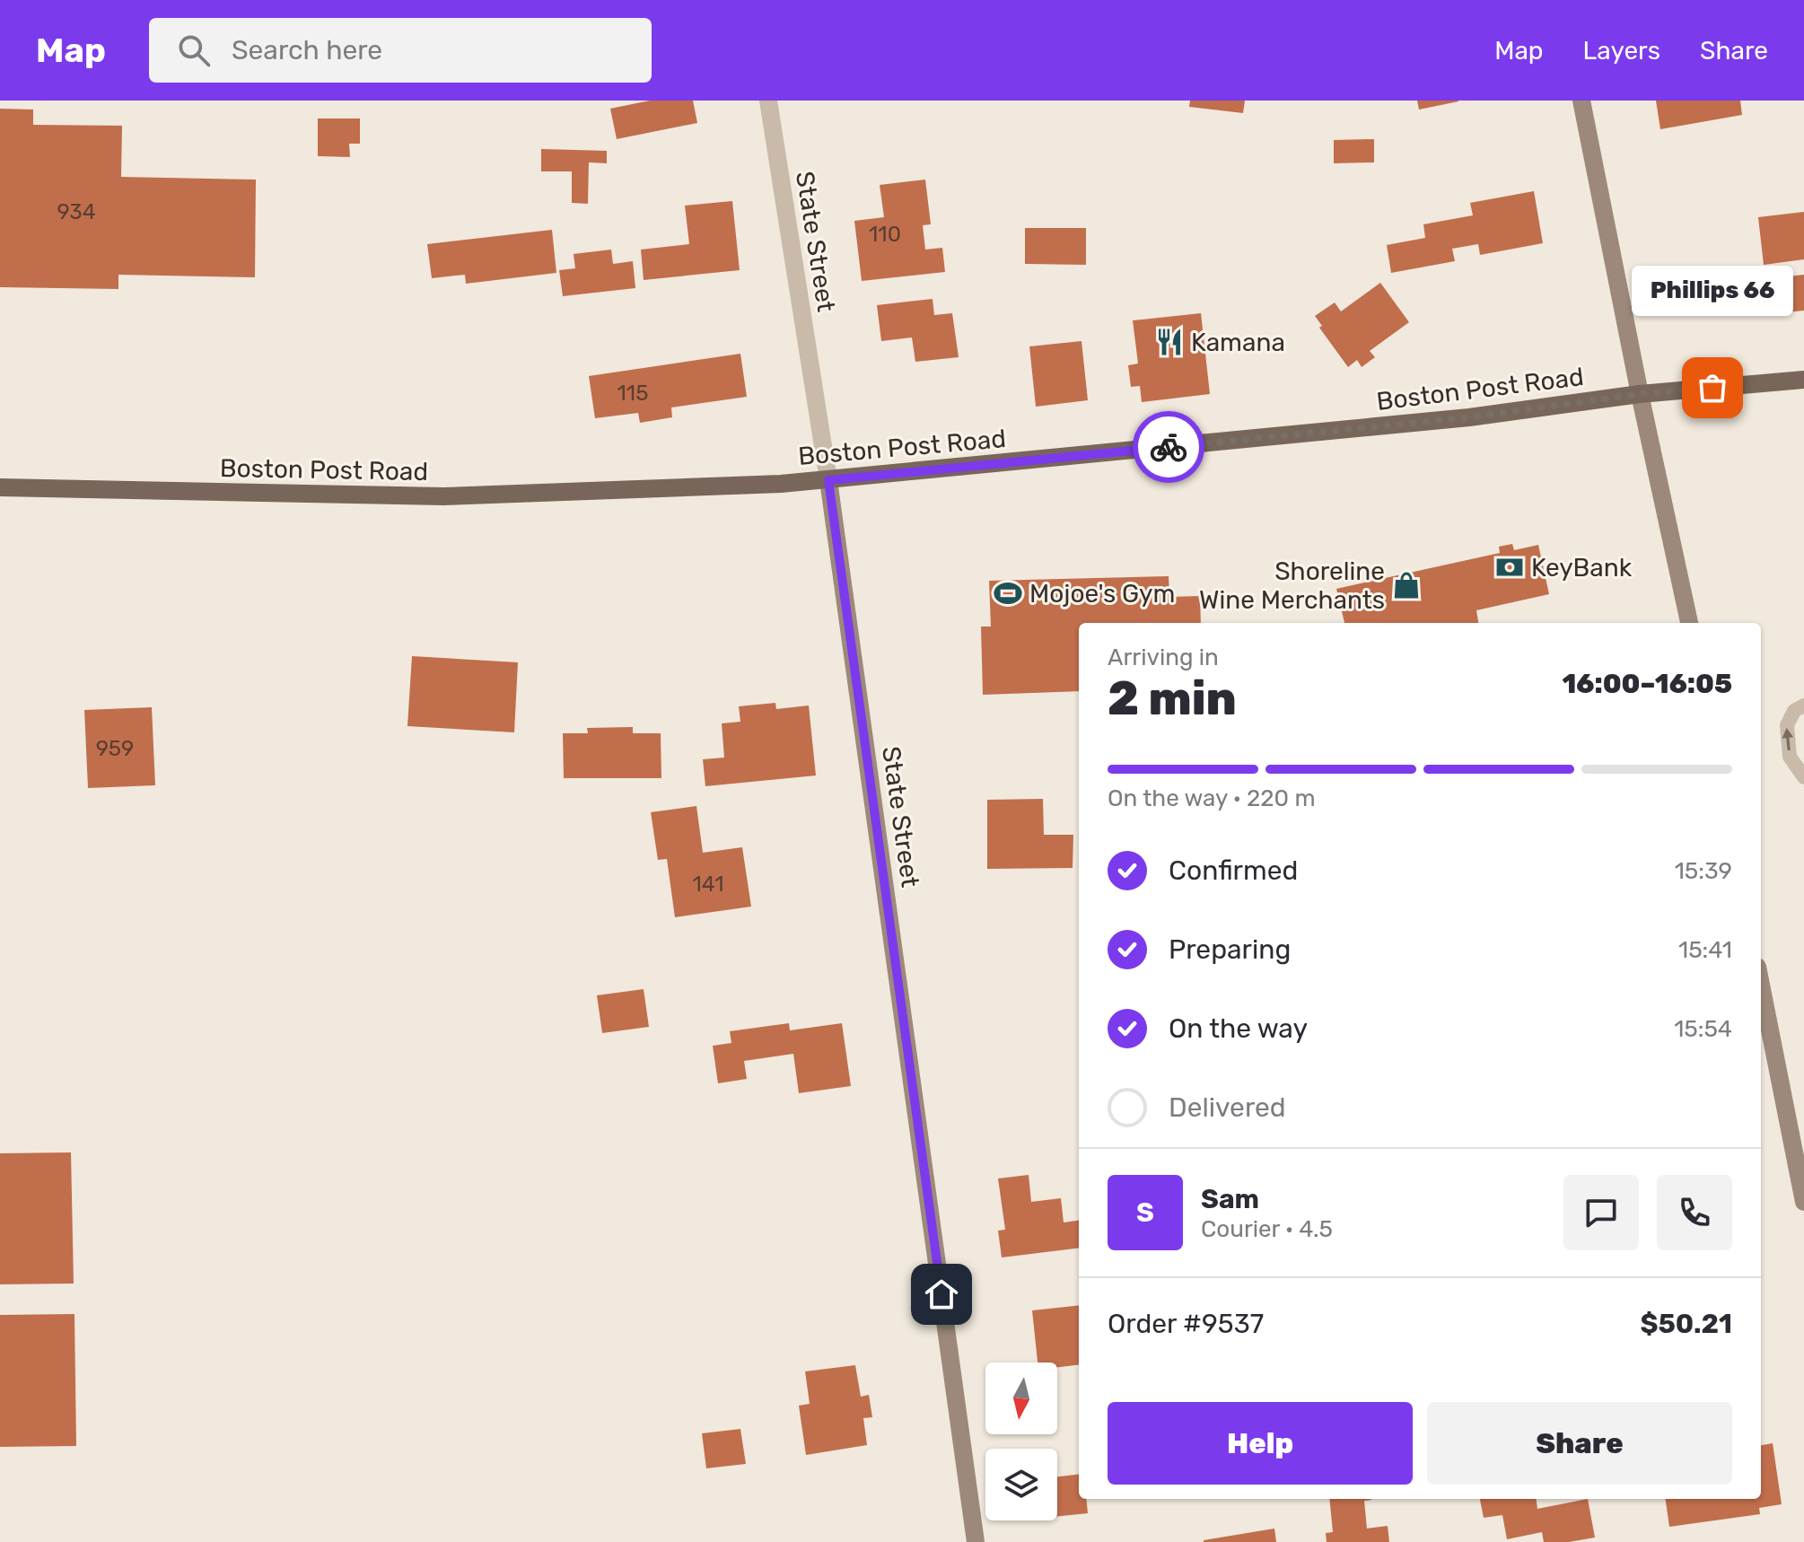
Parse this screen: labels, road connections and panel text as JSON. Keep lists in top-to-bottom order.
{
  "streets": {
    "main road": ["Boston Post Road"],
    "street": ["State Street"]
  },
  "crossings": [
    ["State Street", "Boston Post Road"]
  ],
  "places": {
    "restaurant": ["Kamana"],
    "other": ["Phillips 66"],
    "bank": ["KeyBank"],
    "shop": ["Shoreline Wine Merchants"],
    "sports": ["Mojoe's Gym"]
  },
  "house_numbers": [
    "934",
    "110",
    "115",
    "959",
    "141"
  ],
  "north": "bottom",
  "page": {
    "header": "Map",
    "search": "Search here",
    "nav": ["Map", "Layers", "Share"],
    "bubble": "Phillips 66",
    "heading": ["2 min", "Arriving in", "16:00–16:05"],
    "panel": [
      "Sam",
      "Courier · 4.5",
      "Order #9537",
      "$50.21"
    ],
    "bar": "On the way · 220 m",
    "list": [
      ["Confirmed", "15:39"],
      ["Preparing", "15:41"],
      ["On the way", "15:54"],
      "Delivered"
    ],
    "round": "S",
    "buttons": ["Help", "Share"]
  }
}
